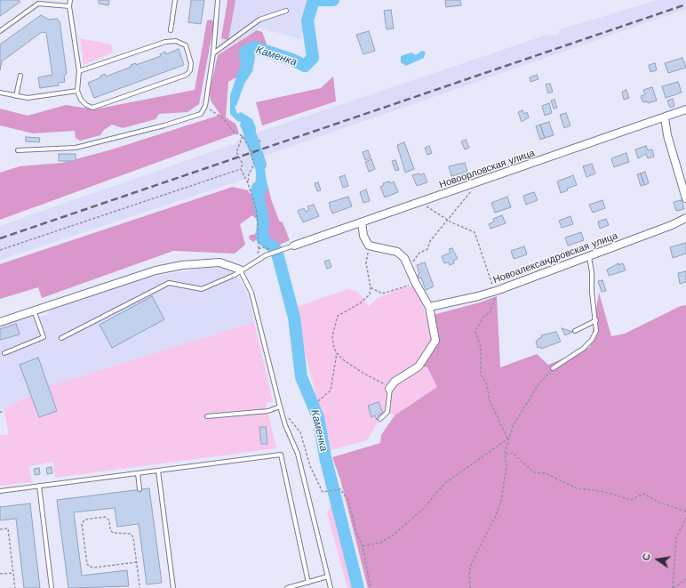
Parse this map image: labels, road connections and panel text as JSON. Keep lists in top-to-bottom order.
{
  "streets": {
    "street": ["Новоорловская улица", "Новоалександровская улица"]
  },
  "water": ["Каменка"],
  "north": "left"
}
